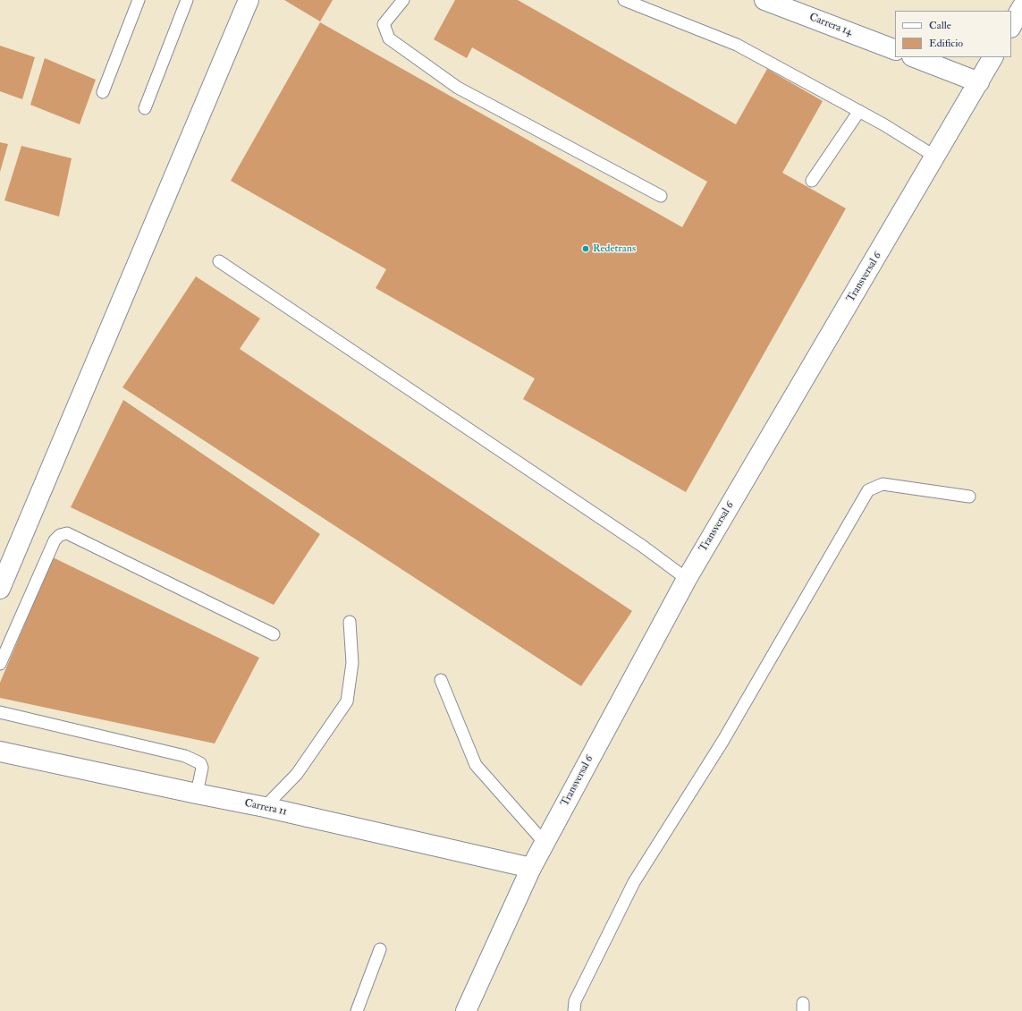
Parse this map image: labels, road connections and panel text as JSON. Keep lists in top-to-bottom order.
{
  "streets": {
    "street": ["Carrera 14", "Transversal 6", "Carrera 11"]
  },
  "crossings": [
    ["Transversal 6", "Carrera 11"]
  ],
  "places": ["Redetrans"],
  "legend": ["Calle", "Edificio"]
}
